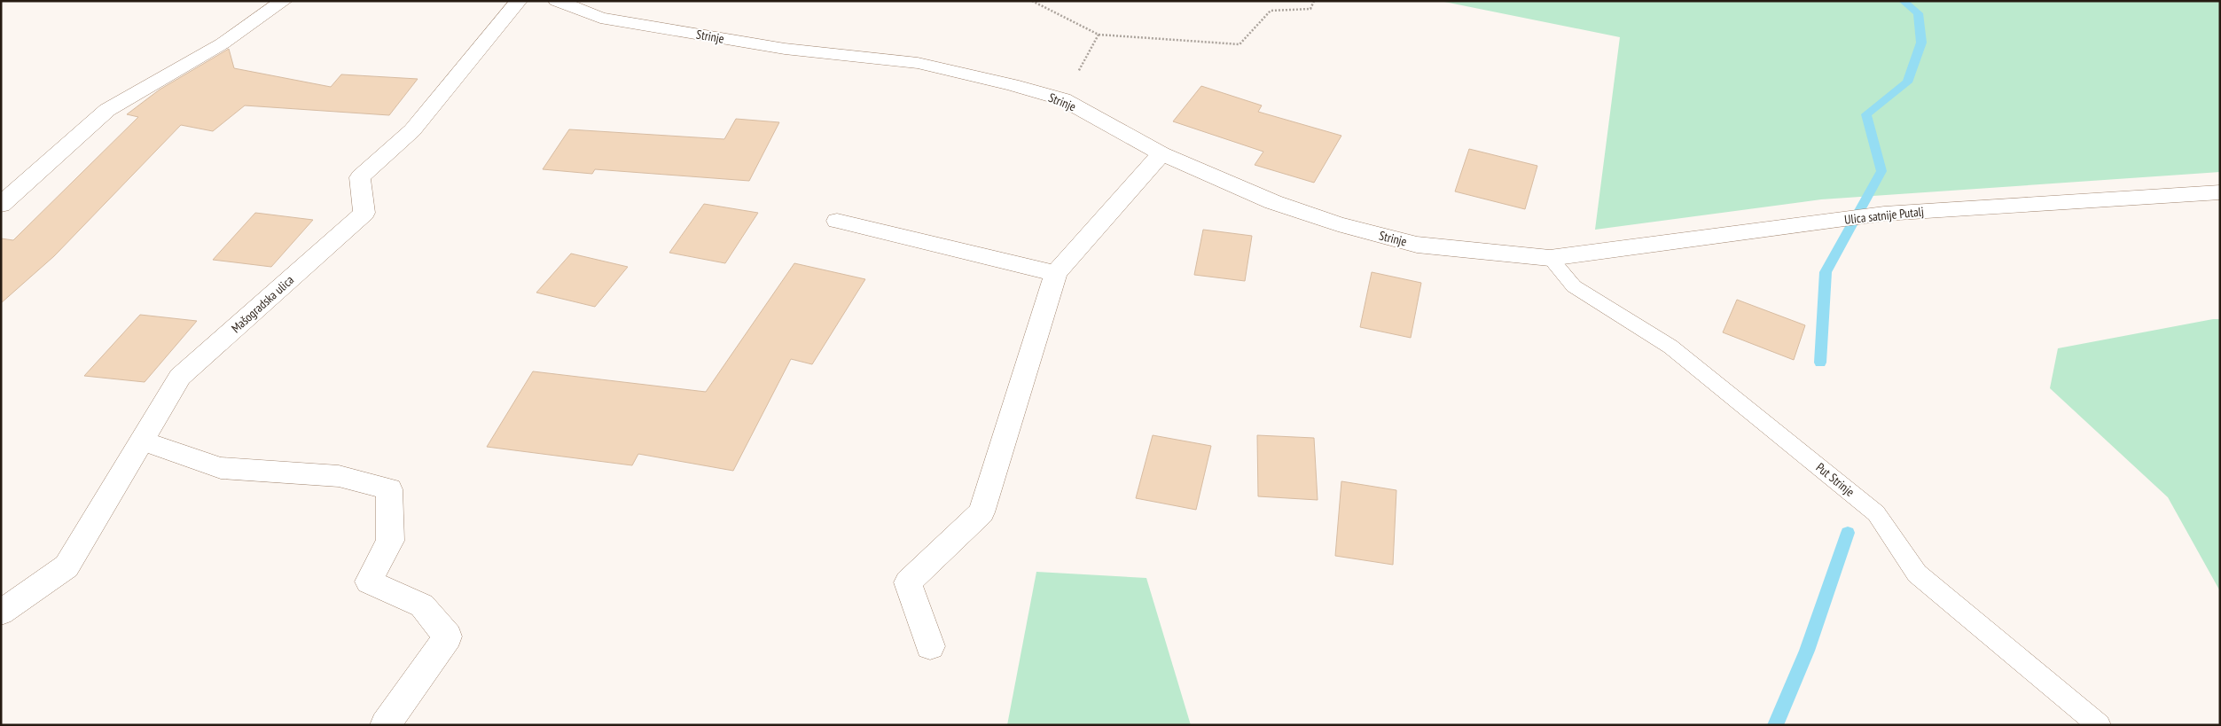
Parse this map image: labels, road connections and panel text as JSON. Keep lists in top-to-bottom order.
{
  "streets": {
    "street": ["Strinje", "Ulica satnije Putalj", "Mašogradska ulica"],
    "lane": ["Put Strinje"]
  },
  "crossings": [
    ["Strinje", "Ulica satnije Putalj"],
    ["Strinje", "Put Strinje"],
    ["Ulica satnije Putalj", "Put Strinje"]
  ]
}
